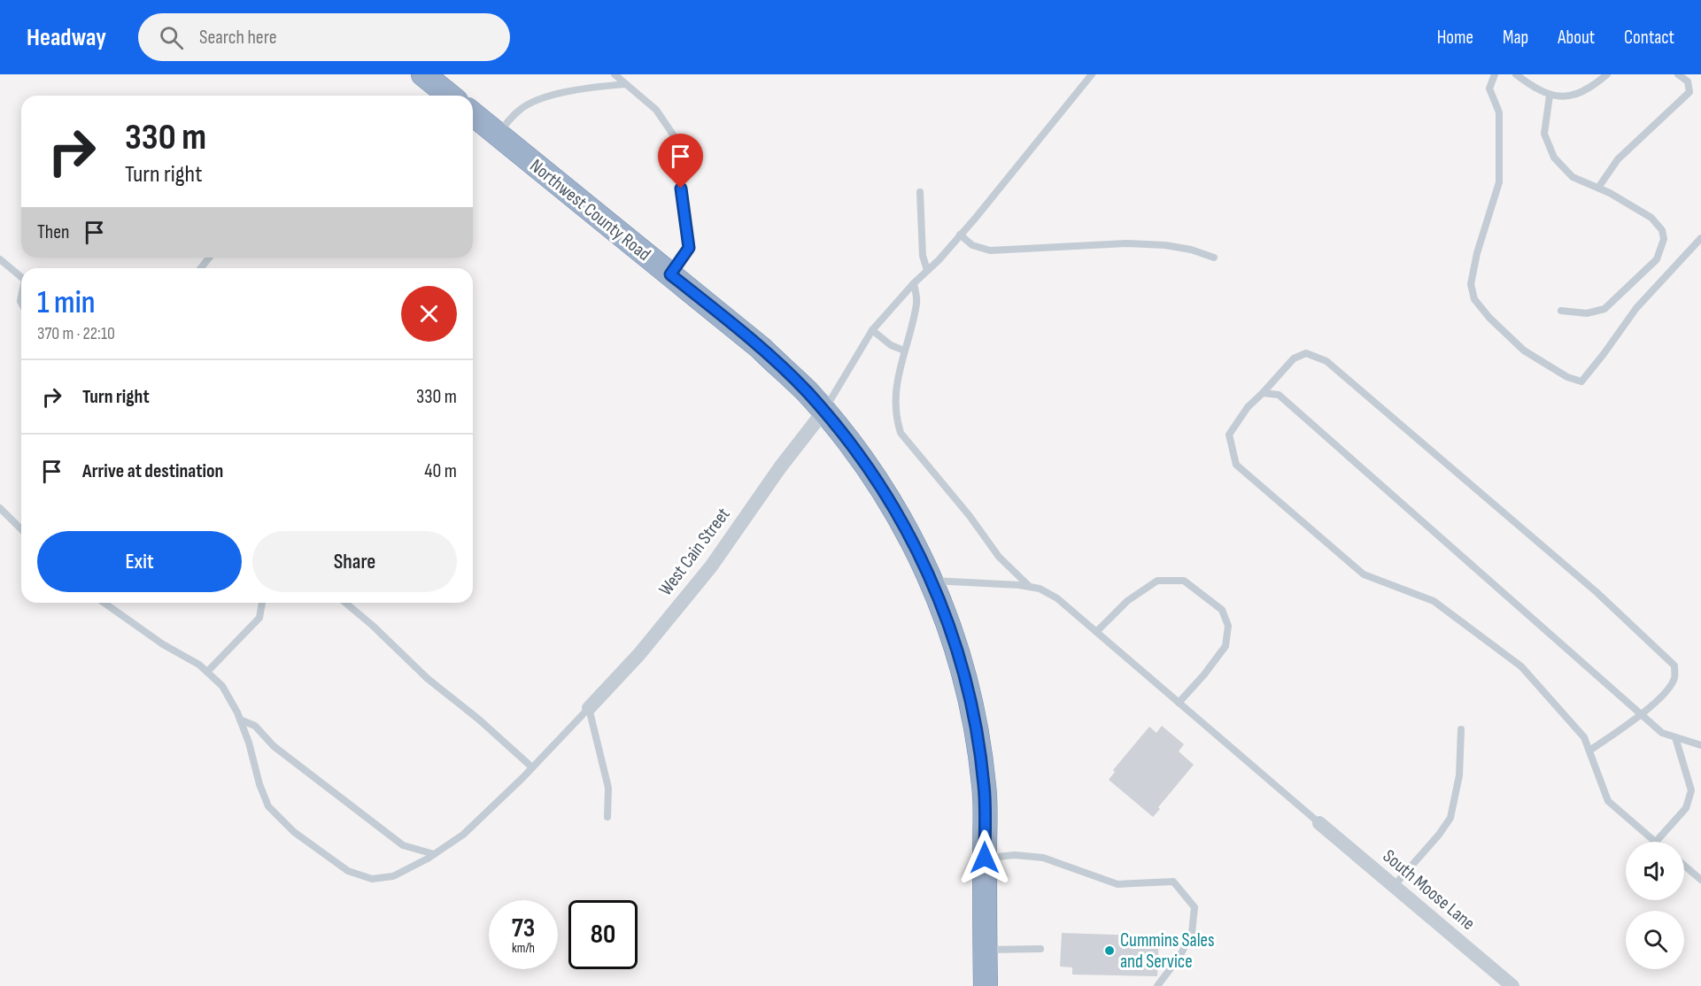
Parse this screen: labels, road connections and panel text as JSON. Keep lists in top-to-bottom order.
{
  "streets": {
    "highway": ["Northwest County Road"],
    "street": ["West Cain Street", "South Moose Lane"]
  },
  "crossings": [
    ["Northwest County Road", "West Cain Street"]
  ],
  "places": ["Cummins Sales and Service"],
  "page": {
    "header": "Headway",
    "search": "Search here",
    "nav": [
      "Home",
      "Map",
      "About",
      "Contact"
    ],
    "turn": ["330 m", "Turn right"],
    "then": "Then",
    "heading": ["1 min", "370 m · 22:10"],
    "list": [
      {
        "name": "Turn right",
        "value": "330 m"
      },
      {
        "name": "Arrive at destination",
        "value": "40 m"
      }
    ],
    "buttons": ["Exit", "Share"],
    "speed": "73 km/h",
    "limit": "80"
  }
}
